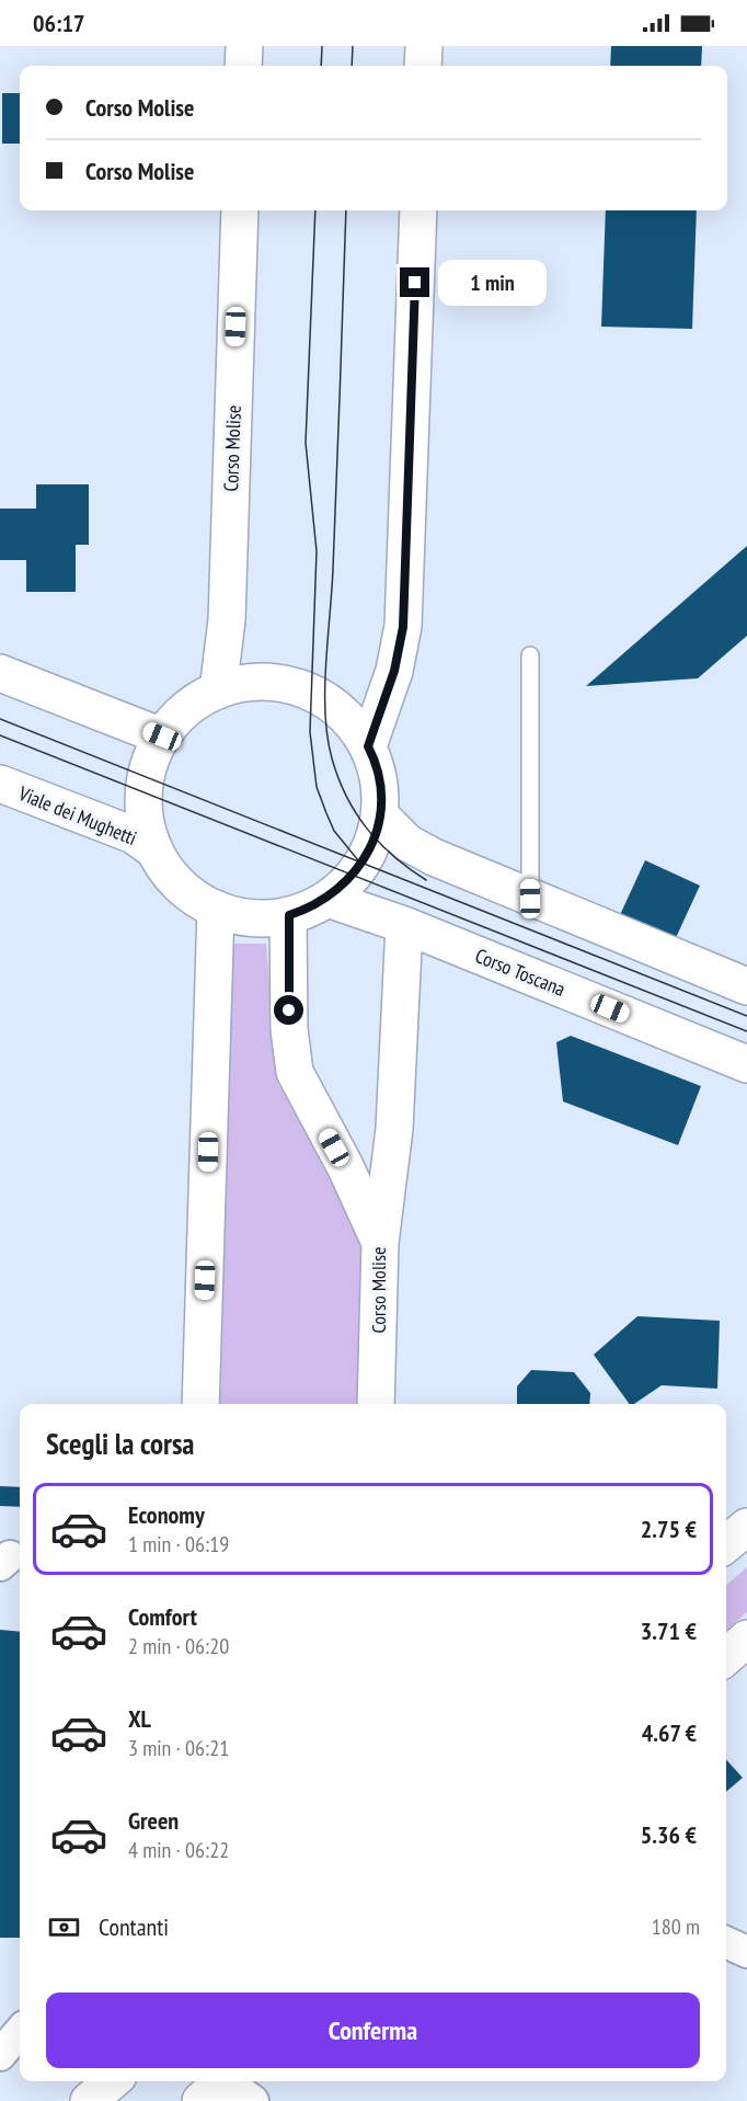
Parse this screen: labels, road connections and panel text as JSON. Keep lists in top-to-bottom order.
{
  "streets": {
    "street": ["Corso Molise", "Viale dei Mughetti", "Corso Toscana"]
  },
  "page": {
    "status": "06:17",
    "banner": ["Corso Molise", "Corso Molise"],
    "bubble": "1 min",
    "heading": "Scegli la corsa",
    "list": [
      {
        "name": "Economy",
        "note": "1 min · 06:19",
        "value": "2.75 €"
      },
      {
        "name": "Comfort",
        "note": "2 min · 06:20",
        "value": "3.71 €"
      },
      {
        "name": "XL",
        "note": "3 min · 06:21",
        "value": "4.67 €"
      },
      {
        "name": "Green",
        "note": "4 min · 06:22",
        "value": "5.36 €"
      }
    ],
    "pay": ["Contanti", "180 m"],
    "buttons": "Conferma"
  }
}
